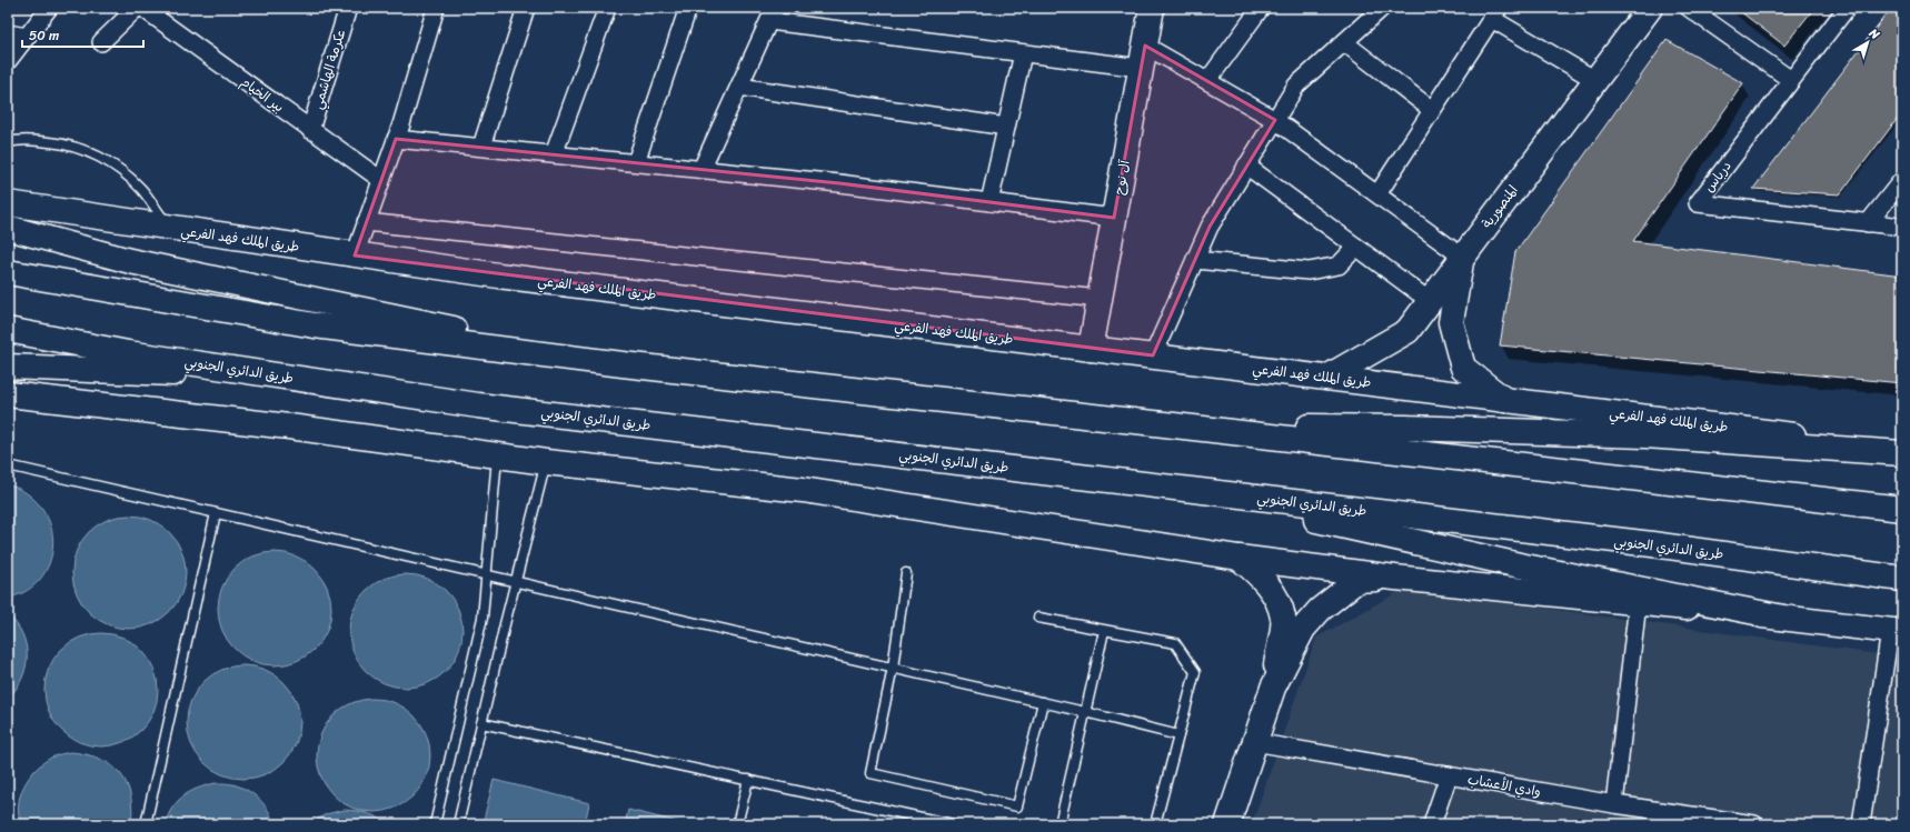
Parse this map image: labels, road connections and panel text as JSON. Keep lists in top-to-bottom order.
{
  "streets": {
    "main road": [
      "آل نوح",
      "المنصورية",
      "طريق الملك فهد الفرعي",
      "طريق الدائري الجنوبي"
    ],
    "street": [
      "عكرمة الهاشمي",
      "بير الخيام",
      "درباس",
      "وادي الأعشاب"
    ]
  },
  "crossings": [
    ["عكرمة الهاشمي", "بير الخيام"],
    ["آل نوح", "طريق الملك فهد الفرعي"],
    ["المنصورية", "طريق الملك فهد الفرعي"]
  ],
  "scale_bar": "50 m",
  "north": "top right"
}
